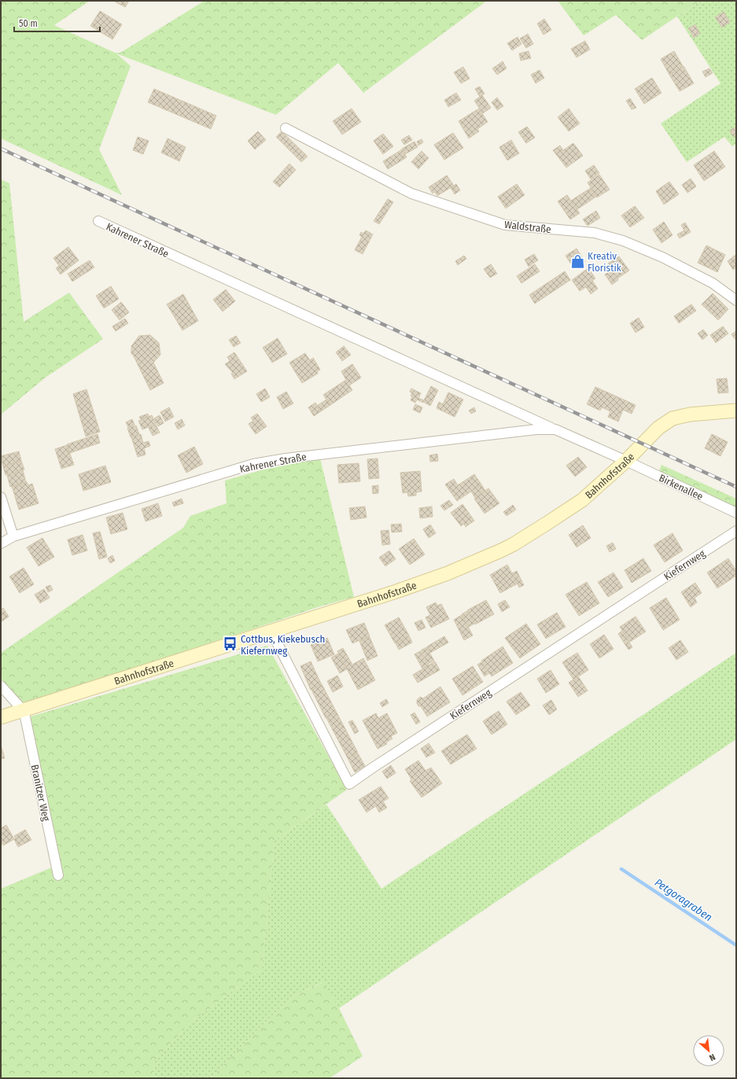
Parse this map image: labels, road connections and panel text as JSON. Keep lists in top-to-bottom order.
{
  "streets": {
    "main road": ["Bahnhofstraße"],
    "street": [
      "Waldstraße",
      "Kahrener Straße",
      "Birkenallee",
      "Kiefernweg",
      "Branitzer Weg"
    ]
  },
  "crossings": [
    ["Kahrener Straße", "Bahnhofstraße"],
    ["Kahrener Straße", "Birkenallee"],
    ["Bahnhofstraße", "Birkenallee"],
    ["Bahnhofstraße", "Kiefernweg"],
    ["Bahnhofstraße", "Branitzer Weg"]
  ],
  "water": ["Petgoragraben"],
  "places": {
    "shop": ["Kreativ Floristik"],
    "bus stop": ["Cottbus, Kiekebusch Kiefernweg"]
  },
  "scale_bar": "50 m",
  "north": "bottom right"
}
